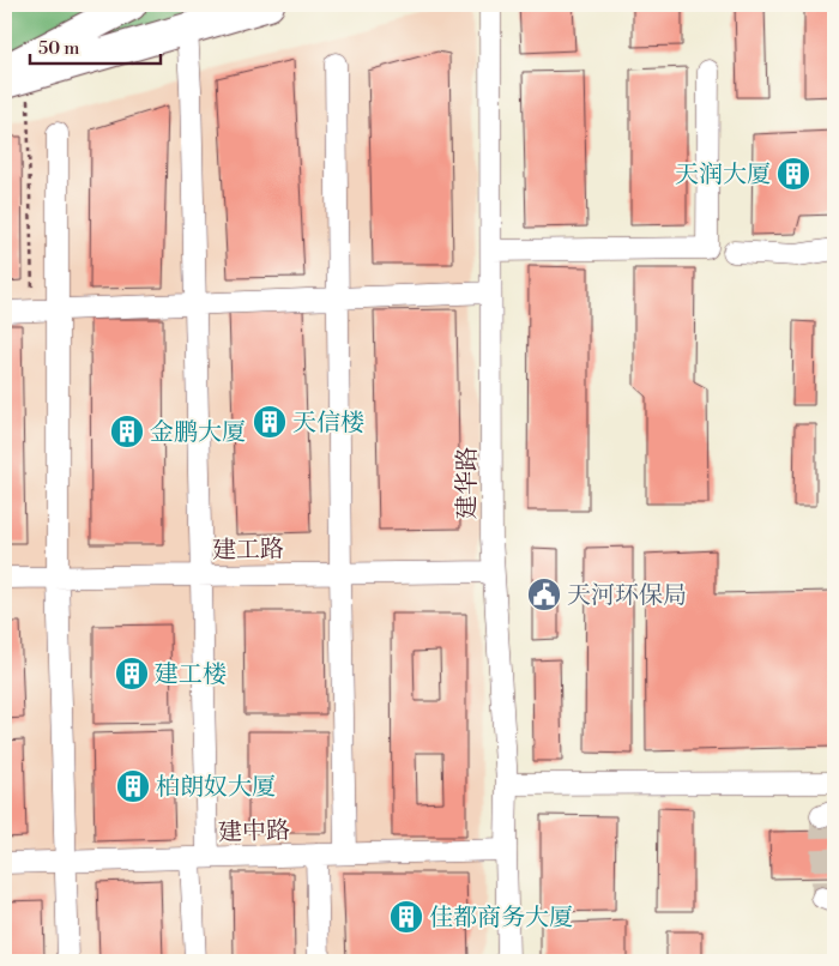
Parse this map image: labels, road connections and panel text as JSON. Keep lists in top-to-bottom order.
{
  "streets": {
    "street": ["建华路", "建工路", "建中路"]
  },
  "crossings": [
    ["建华路", "建工路"],
    ["建华路", "建中路"]
  ],
  "places": {
    "building": [
      "天润大厦",
      "天信楼",
      "金鹏大厦",
      "建工楼",
      "柏朗奴大厦",
      "佳都商务大厦"
    ],
    "public building": ["天河环保局"]
  },
  "scale_bar": "50 m"
}
